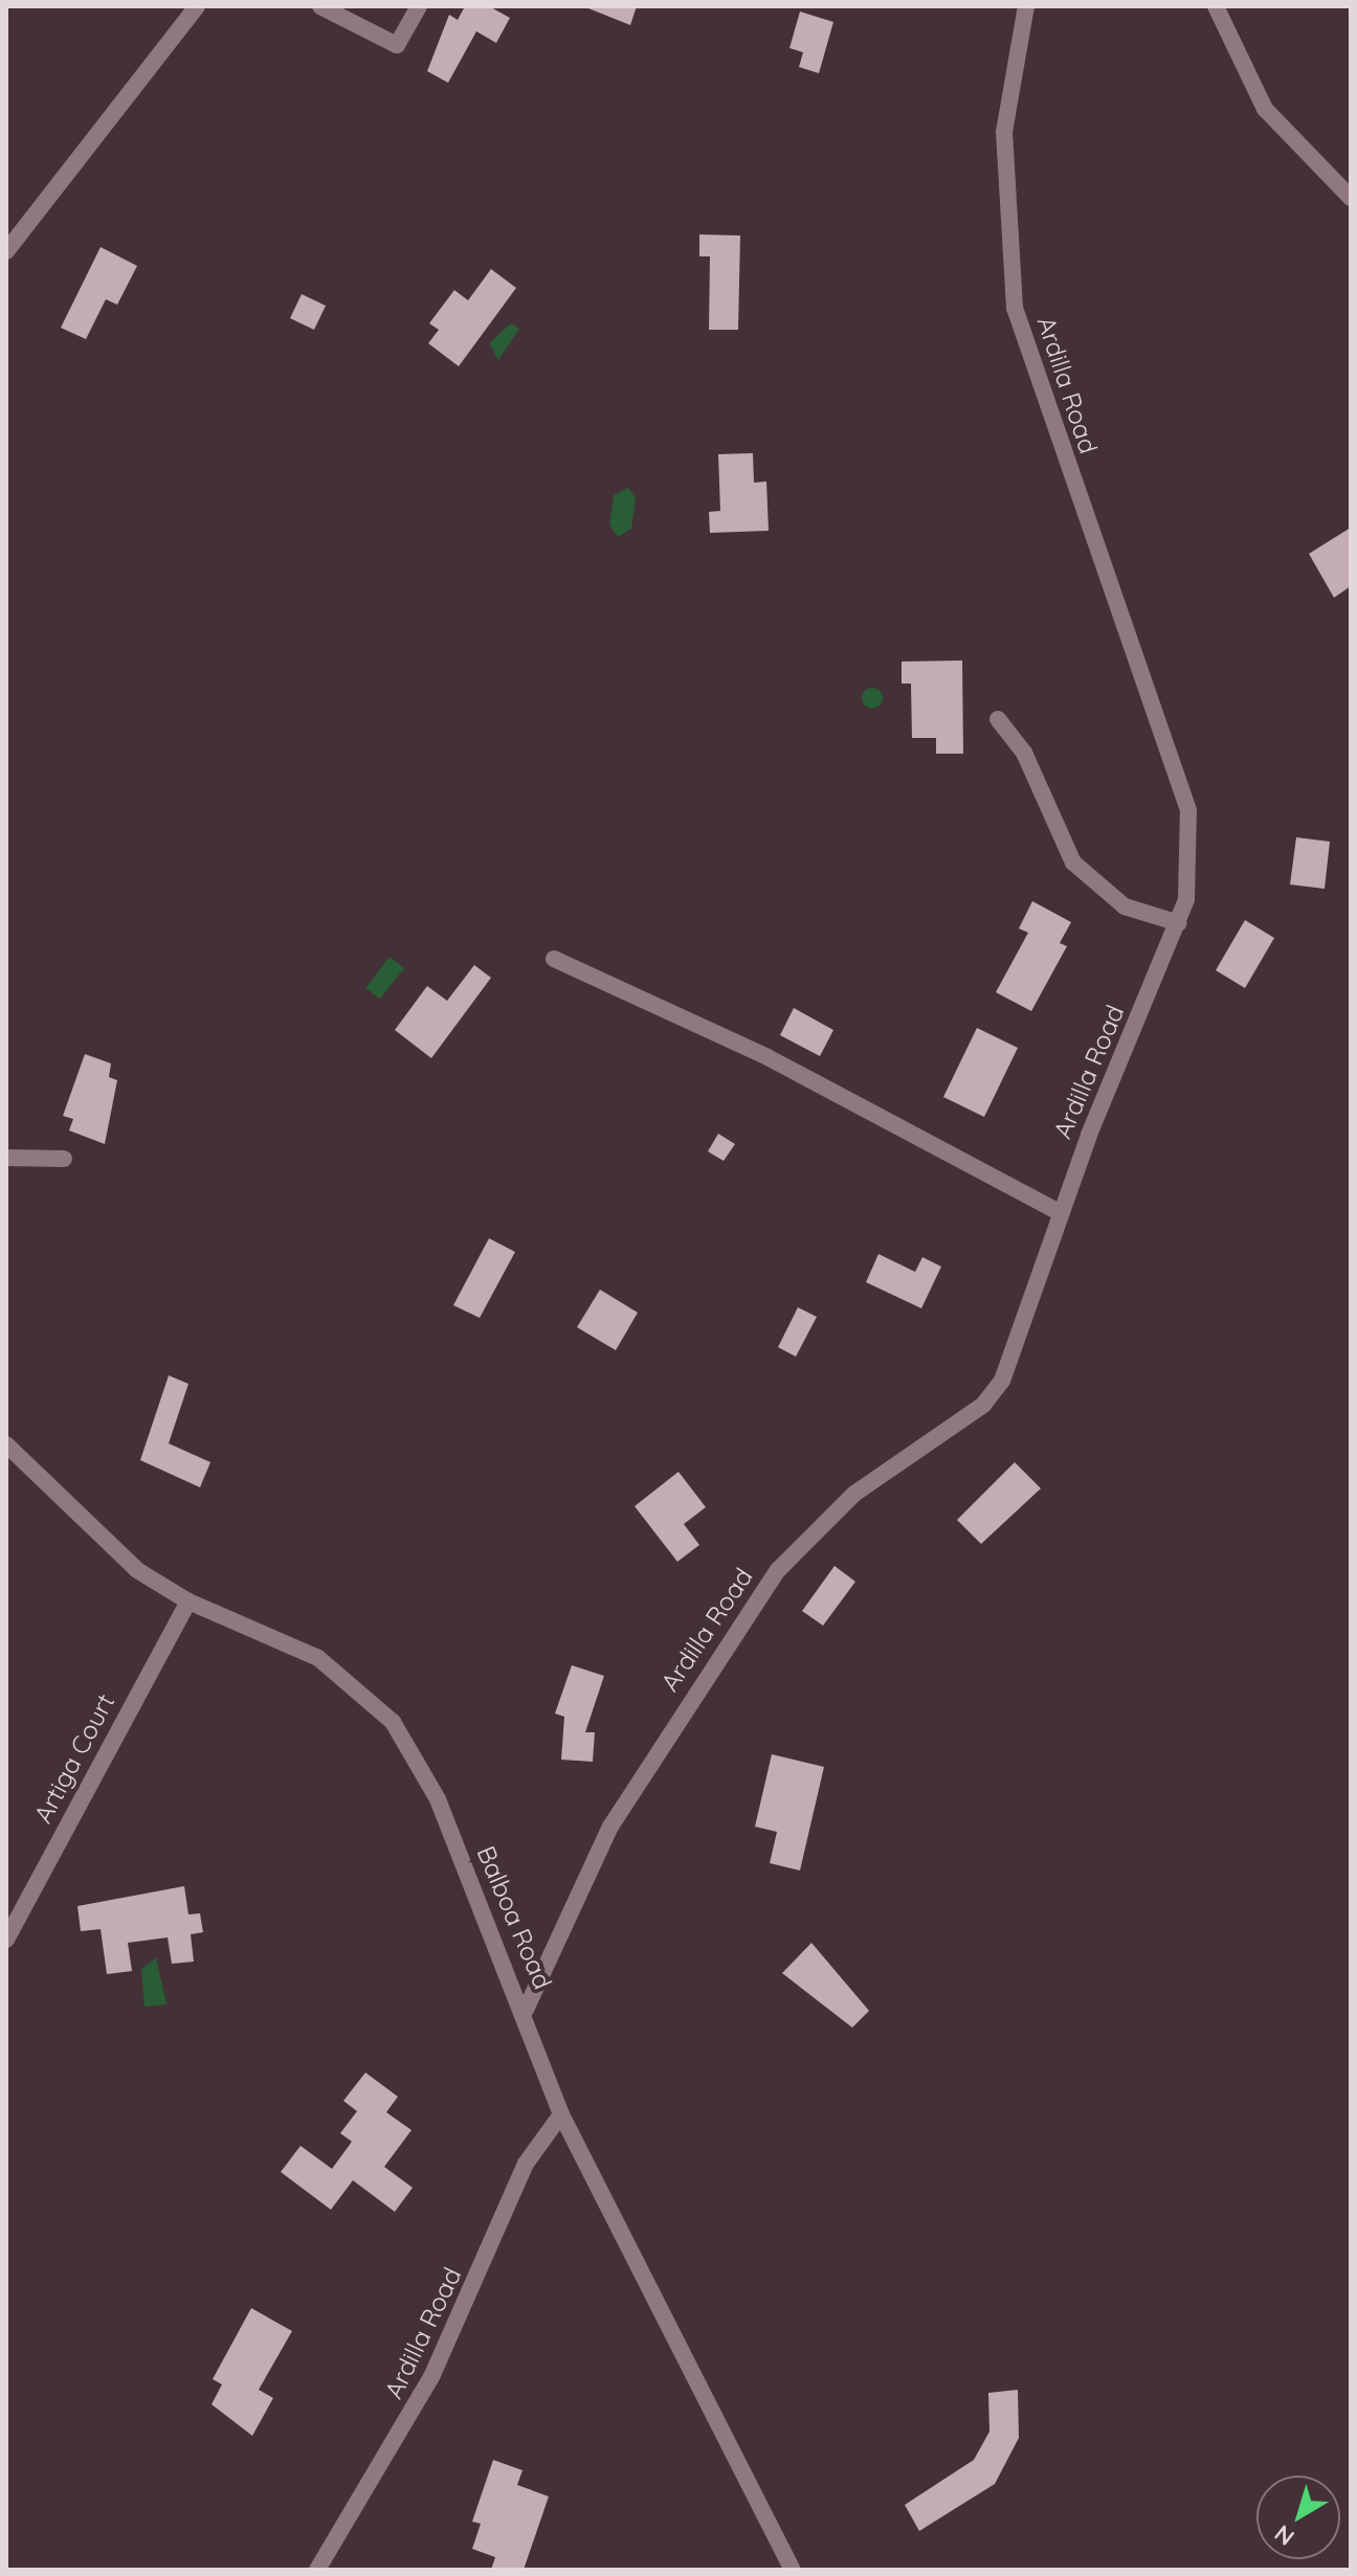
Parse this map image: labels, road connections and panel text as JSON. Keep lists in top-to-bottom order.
{
  "streets": {
    "street": ["Ardilla Road", "Artiga Court", "Balboa Road"]
  },
  "crossings": [
    ["Ardilla Road", "Balboa Road"],
    ["Artiga Court", "Balboa Road"]
  ],
  "north": "bottom left"
}
